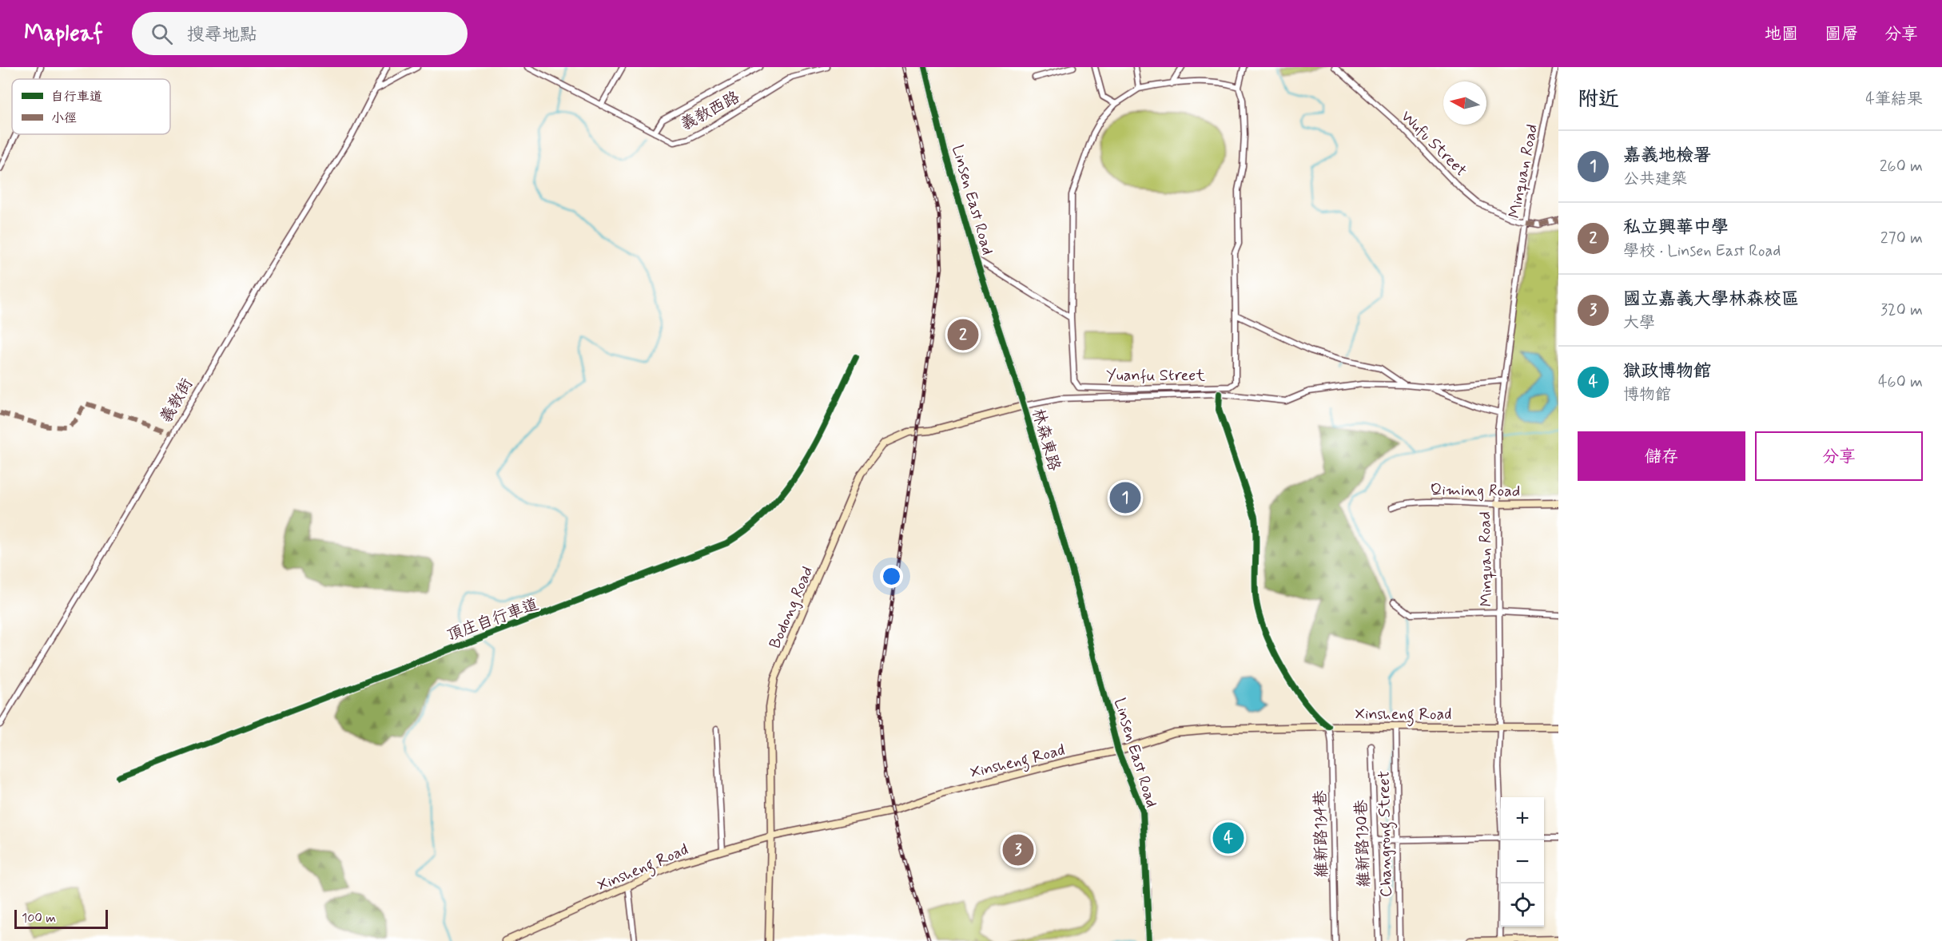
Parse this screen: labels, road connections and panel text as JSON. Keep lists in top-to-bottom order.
{
  "streets": {
    "street": [
      "義教西路",
      "Wufu Street",
      "Minquan Road",
      "Linsen East Road",
      "Yuanfu Street",
      "義教街",
      "林森東路",
      "Qiming Road",
      "Bodong Road",
      "Xinsheng Road",
      "維新路134巷",
      "Changrong Street",
      "維新路130巷"
    ],
    "cycle path": ["頂庄自行車道"]
  },
  "crossings": [
    ["Wufu Street", "Minquan Road"],
    ["Minquan Road", "Yuanfu Street"],
    ["Minquan Road", "Qiming Road"],
    ["Minquan Road", "Xinsheng Road"],
    ["Linsen East Road", "Yuanfu Street"],
    ["Linsen East Road", "林森東路"],
    ["Linsen East Road", "Bodong Road"],
    ["Linsen East Road", "Xinsheng Road"],
    ["Yuanfu Street", "林森東路"],
    ["Yuanfu Street", "Bodong Road"],
    ["林森東路", "Bodong Road"],
    ["Bodong Road", "Xinsheng Road"],
    ["Xinsheng Road", "維新路134巷"],
    ["Xinsheng Road", "Changrong Street"]
  ],
  "legend": ["自行車道", "小徑"],
  "scale_bar": "100 m",
  "north": "left",
  "page": {
    "header": "Mapleaf",
    "search": "搜尋地點",
    "nav": ["地圖", "圖層", "分享"],
    "heading": ["附近", "4筆結果"],
    "list": [
      {
        "mark": "1",
        "name": "嘉義地檢署",
        "note": "公共建築",
        "value": "260 m"
      },
      {
        "mark": "2",
        "name": "私立興華中學",
        "note": "學校 · Linsen East Road",
        "value": "270 m"
      },
      {
        "mark": "3",
        "name": "國立嘉義大學林森校區",
        "note": "大學",
        "value": "320 m"
      },
      {
        "mark": "4",
        "name": "獄政博物館",
        "note": "博物館",
        "value": "460 m"
      }
    ],
    "pins": [
      "2",
      "1",
      "4",
      "3"
    ],
    "buttons": ["儲存", "分享"],
    "map_buttons": ["+", "−"],
    "scale": "100 m"
  }
}
